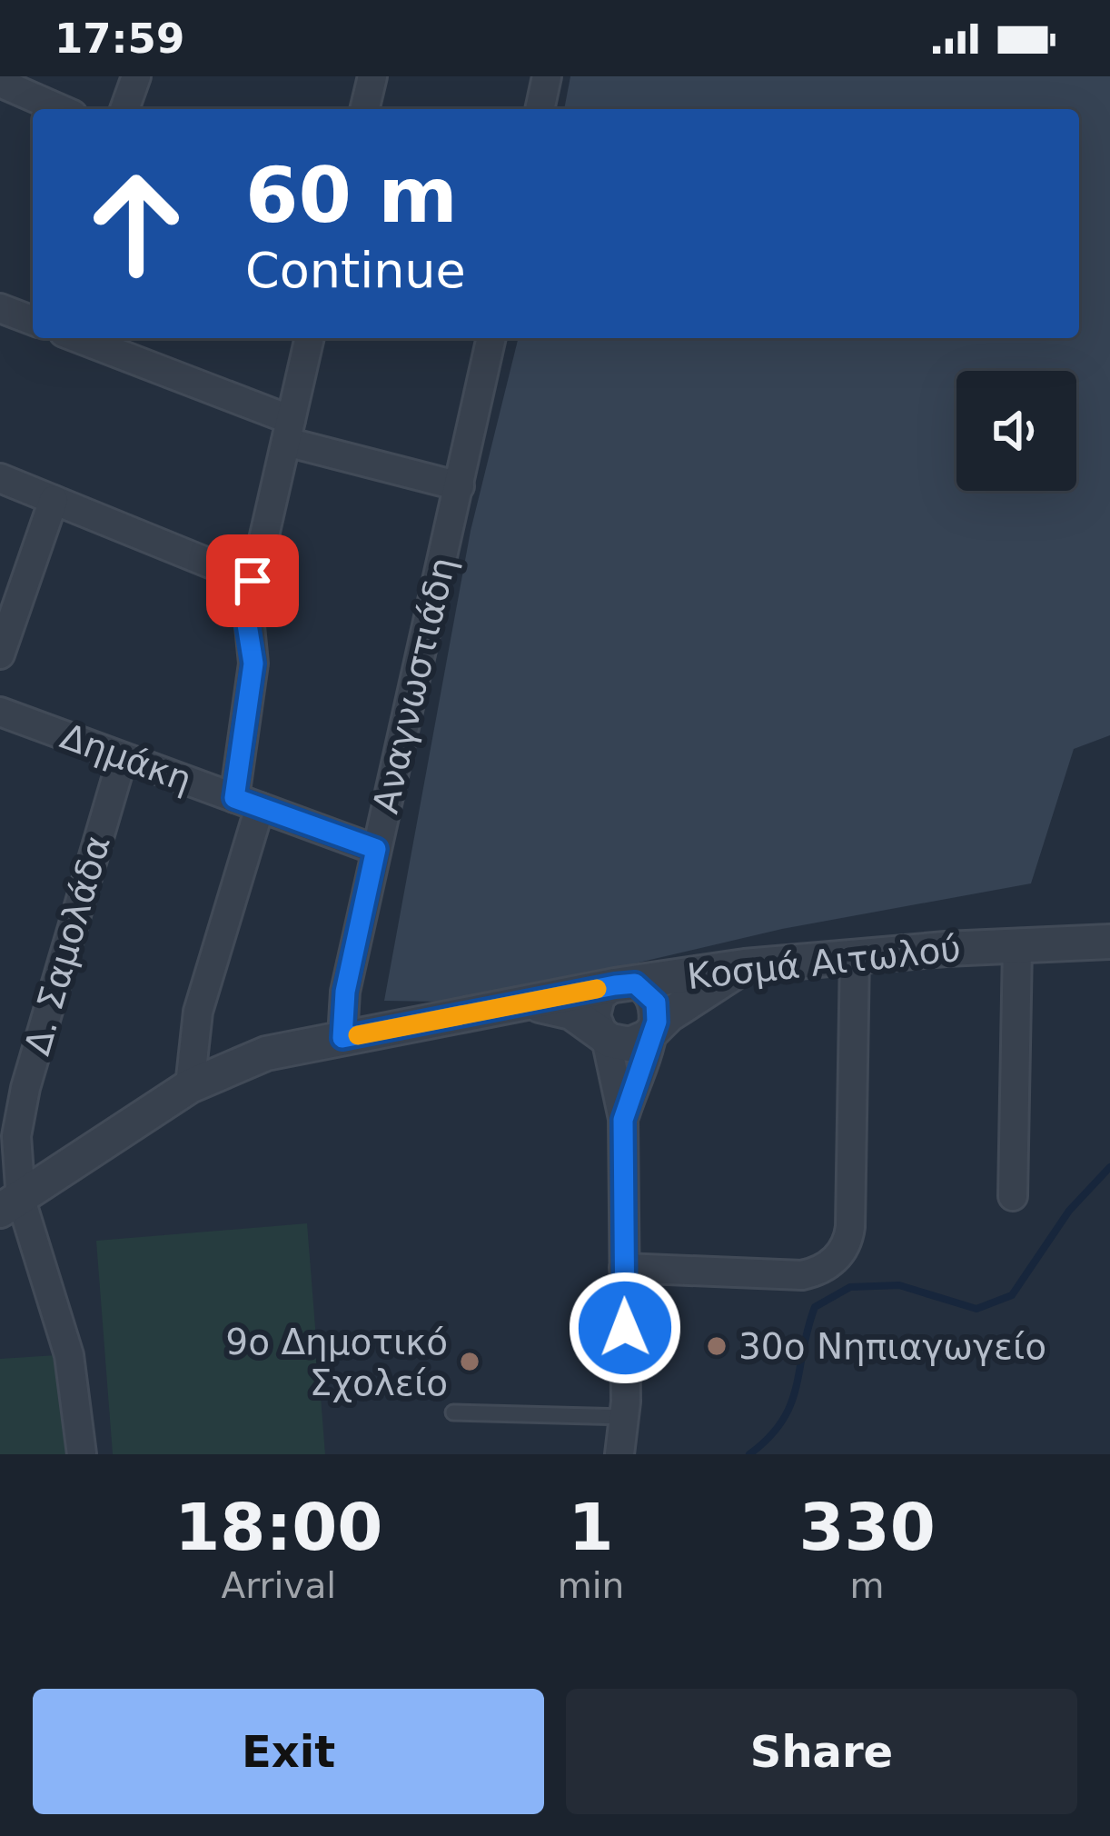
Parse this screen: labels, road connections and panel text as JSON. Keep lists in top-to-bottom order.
{
  "streets": {
    "street": [
      "Αναγνωστιάδη",
      "Δημάκη",
      "Δ. Σαμολάδα",
      "Κοσμά Αιτωλού"
    ]
  },
  "crossings": [
    ["Αναγνωστιάδη", "Δημάκη"],
    ["Αναγνωστιάδη", "Κοσμά Αιτωλού"],
    ["Δημάκη", "Δ. Σαμολάδα"],
    ["Δ. Σαμολάδα", "Κοσμά Αιτωλού"]
  ],
  "places": ["30ο Νηπιαγωγείο", "9ο Δημοτικό Σχολείο"],
  "page": {
    "status": "17:59",
    "turn": ["60 m", "Continue"],
    "eta": [
      "18:00",
      "Arrival",
      "1",
      "min",
      "330",
      "m"
    ],
    "buttons": ["Exit", "Share"]
  }
}
